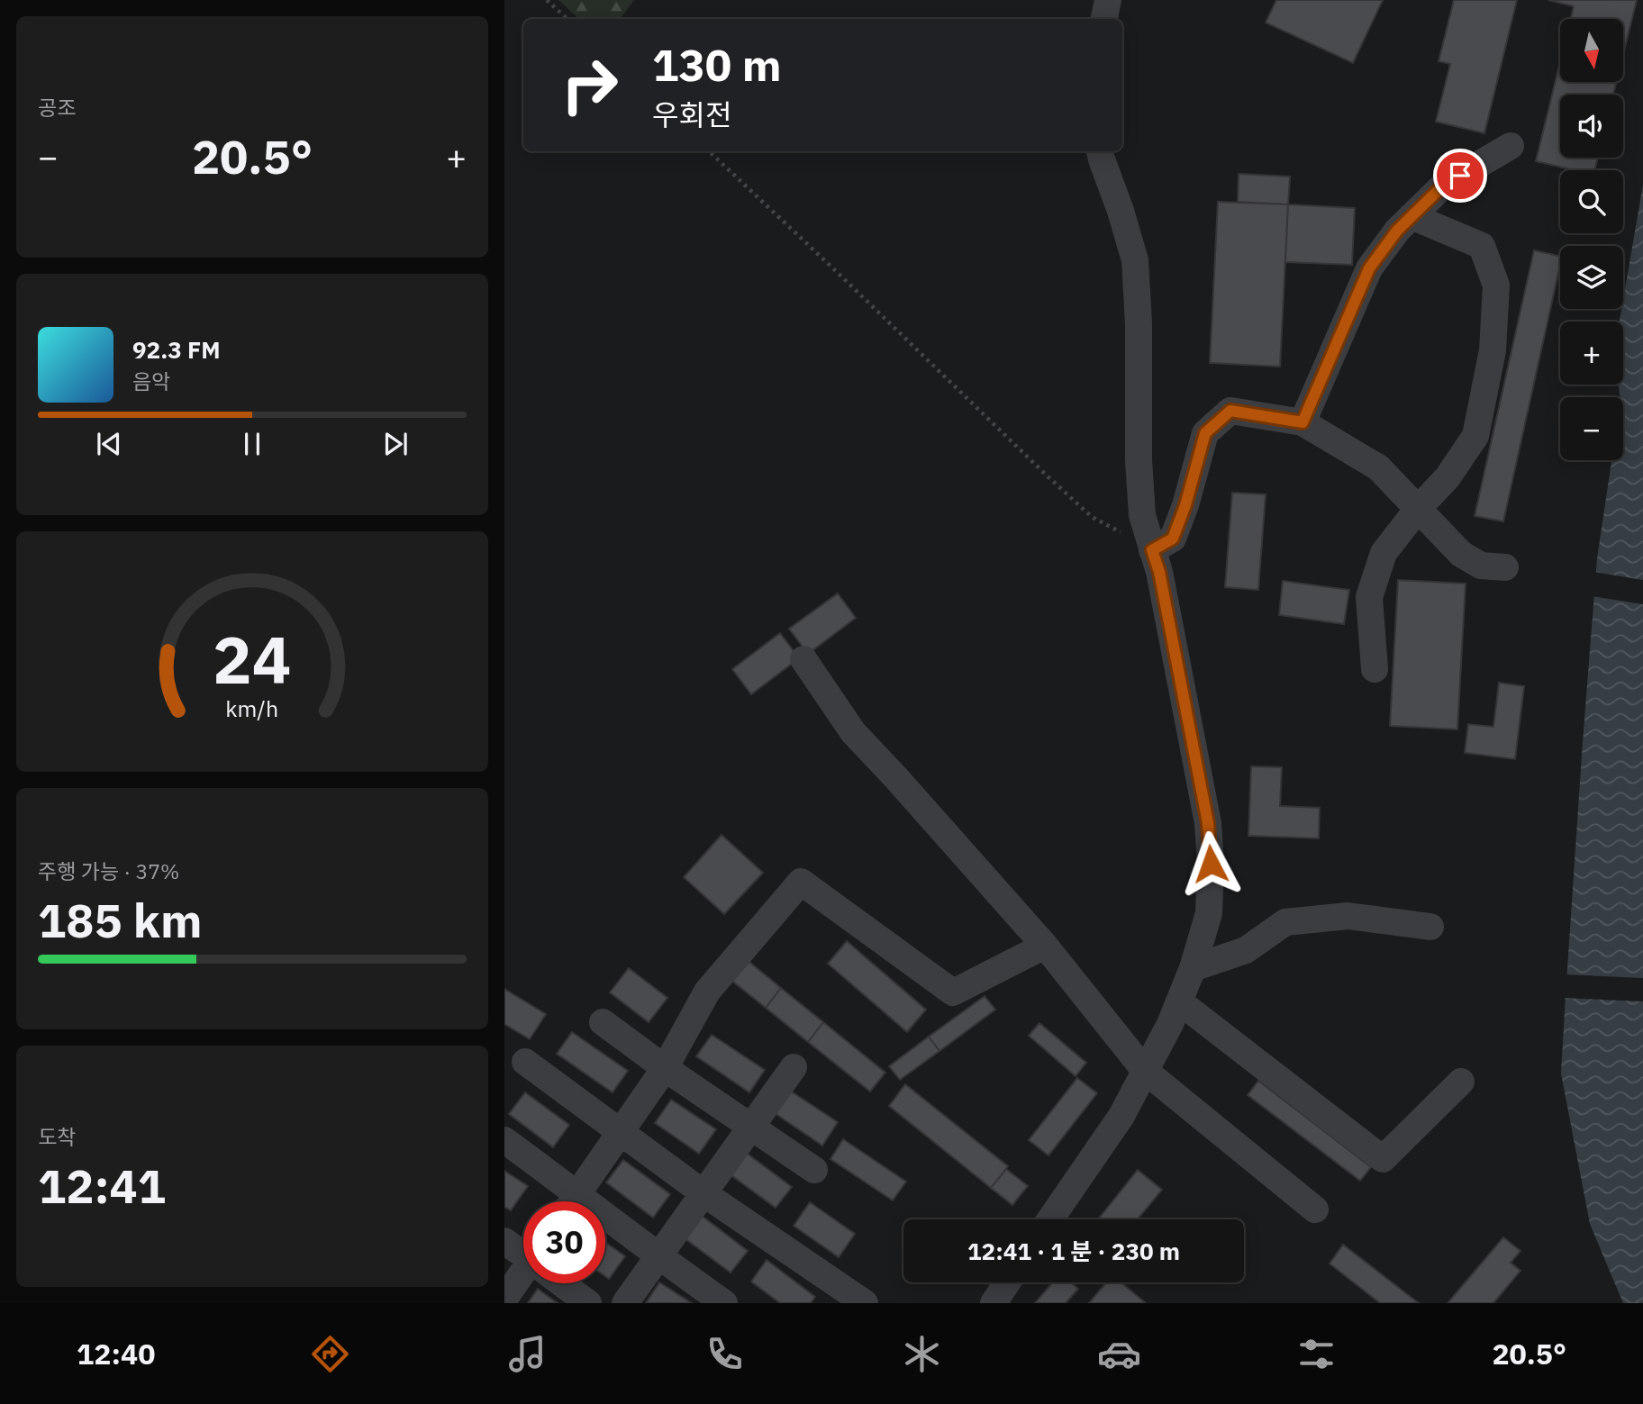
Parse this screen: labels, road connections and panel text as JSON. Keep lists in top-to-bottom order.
{
  "north": "bottom",
  "page": {
    "tile": [
      "공조",
      ["주행 가능 · 37%", "185 km"],
      ["도착", "12:41"]
    ],
    "map_buttons": ["+", "−"],
    "turn": ["130 m", "우회전"],
    "heat": ["−", "20.5°", "+"],
    "song": ["92.3 FM", "음악"],
    "limit": "30",
    "trip": "12:41 · 1 분 · 230 m",
    "tabs": ["12:40", "20.5°"],
    "gauge": ["24", "km/h"]
  }
}
